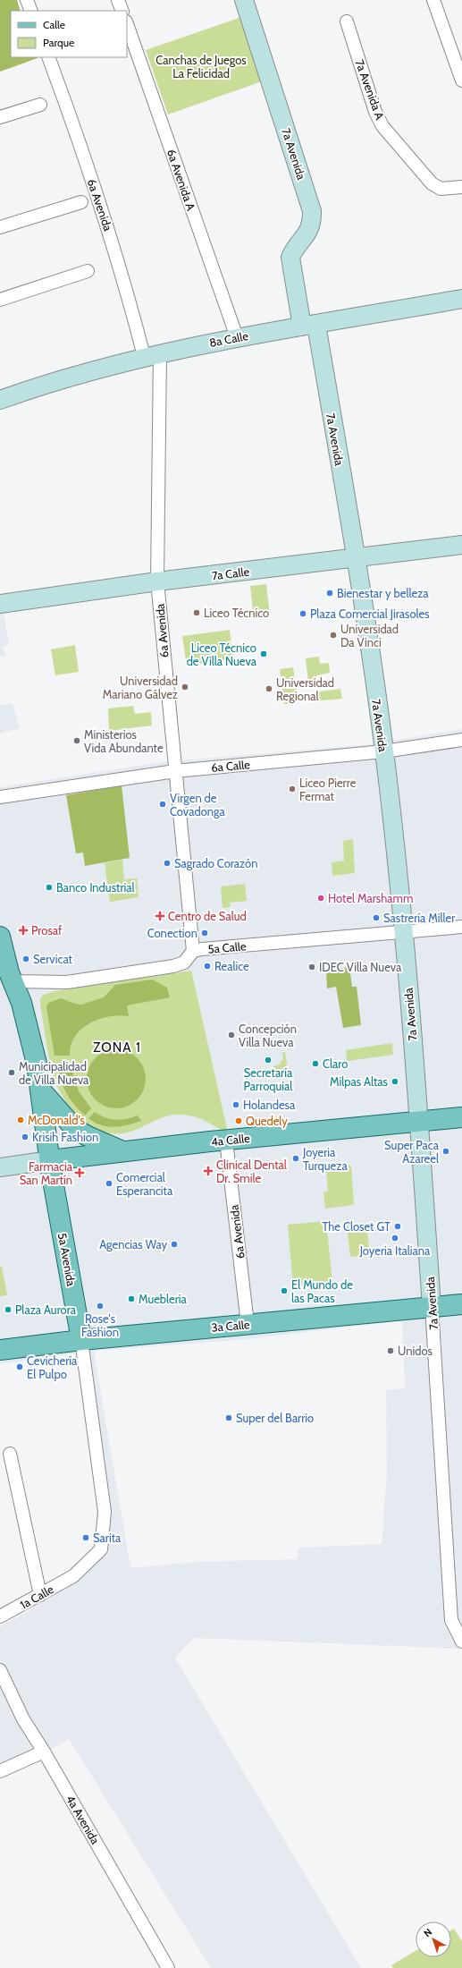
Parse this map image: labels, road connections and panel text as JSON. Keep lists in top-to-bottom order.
{
  "streets": {
    "main road": [
      "7a Avenida",
      "8a Calle",
      "7a Calle",
      "4a Calle",
      "5a Avenida",
      "3a Calle"
    ],
    "street": [
      "7a Avenida A",
      "6a Avenida A",
      "6a Avenida",
      "6a Calle",
      "5a Calle",
      "1a Calle",
      "4a Avenida"
    ]
  },
  "crossings": [
    ["7a Avenida", "8a Calle"],
    ["7a Avenida", "7a Calle"],
    ["7a Avenida", "6a Calle"],
    ["7a Avenida", "5a Calle"],
    ["7a Avenida", "4a Calle"],
    ["7a Avenida", "3a Calle"],
    ["6a Avenida A", "8a Calle"],
    ["6a Avenida", "8a Calle"],
    ["6a Avenida", "7a Calle"],
    ["6a Avenida", "6a Calle"],
    ["6a Avenida", "5a Calle"],
    ["6a Avenida", "4a Calle"],
    ["6a Avenida", "3a Calle"],
    ["5a Calle", "5a Avenida"],
    ["4a Calle", "5a Avenida"],
    ["5a Avenida", "3a Calle"],
    ["5a Avenida", "1a Calle"]
  ],
  "districts": ["ZONA 1"],
  "parks": ["Canchas de Juegos La Felicidad"],
  "places": {
    "other": [
      "Bienestar y belleza",
      "Liceo Técnico",
      "Plaza Comercial Jirasoles",
      "Universidad Da Vinci",
      "Liceo Técnico de Villa Nueva",
      "Universidad Mariano Gálvez",
      "Universidad Regional",
      "Ministerios Vida Abundante",
      "Liceo Pierre Fermat",
      "Virgen de Covadonga",
      "Sagrado Corazón",
      "Banco Industrial",
      "Hotel Marshamm",
      "Sastrería Miller",
      "Conection",
      "Servicat",
      "Realice",
      "IDEC Villa Nueva",
      "Concepción Villa Nueva",
      "Secretaría Parroquial",
      "Claro",
      "Municipalidad de Villa Nueva",
      "Milpas Altas",
      "Holandesa",
      "McDonald's",
      "Quedely",
      "Krisih Fashion",
      "Super Paca Azareel",
      "Joyeria Turqueza",
      "Comercial Esperancita",
      "The Closet GT",
      "Joyeria Italiana",
      "Agencias Way",
      "El Mundo de las Pacas",
      "Muebleria",
      "Rose's Fashion",
      "Plaza Aurora",
      "Unidos",
      "Cevichería El Pulpo",
      "Super del Barrio",
      "Sarita"
    ],
    "health": [
      "Centro de Salud",
      "Prosaf",
      "Clinical Dental Dr. Smile",
      "Farmacia San Martín"
    ]
  },
  "legend": ["Calle", "Parque"],
  "north": "top left"
}
